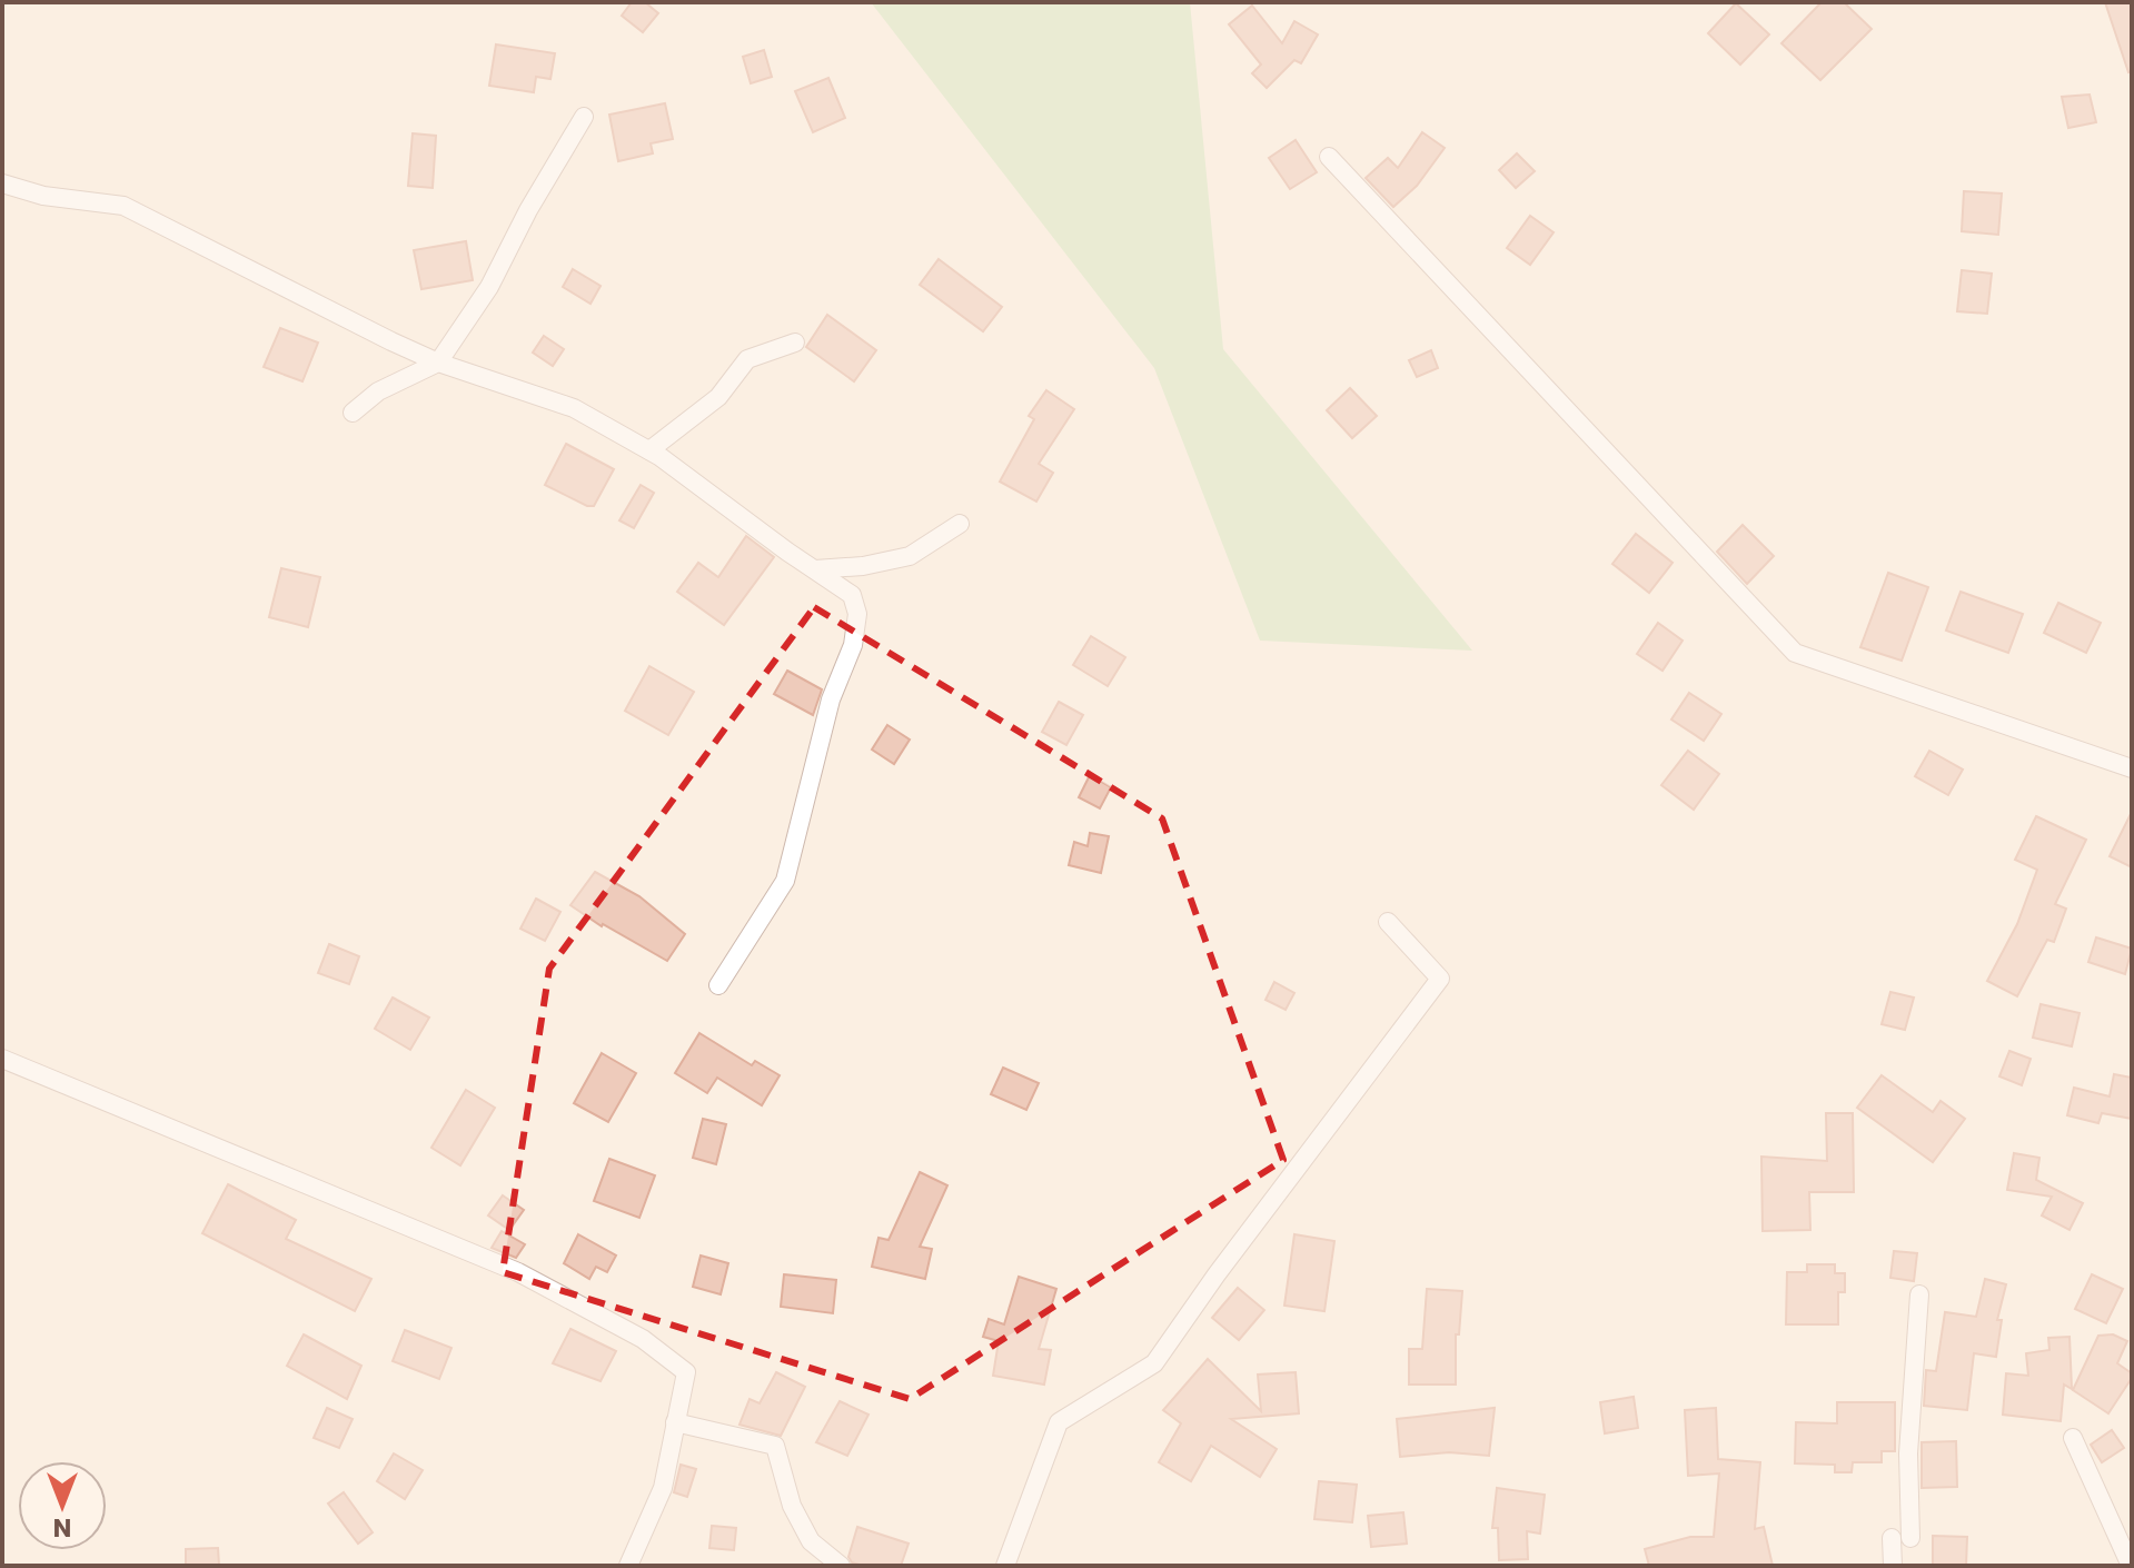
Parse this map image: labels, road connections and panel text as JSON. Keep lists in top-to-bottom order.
{
  "north": "bottom"
}
